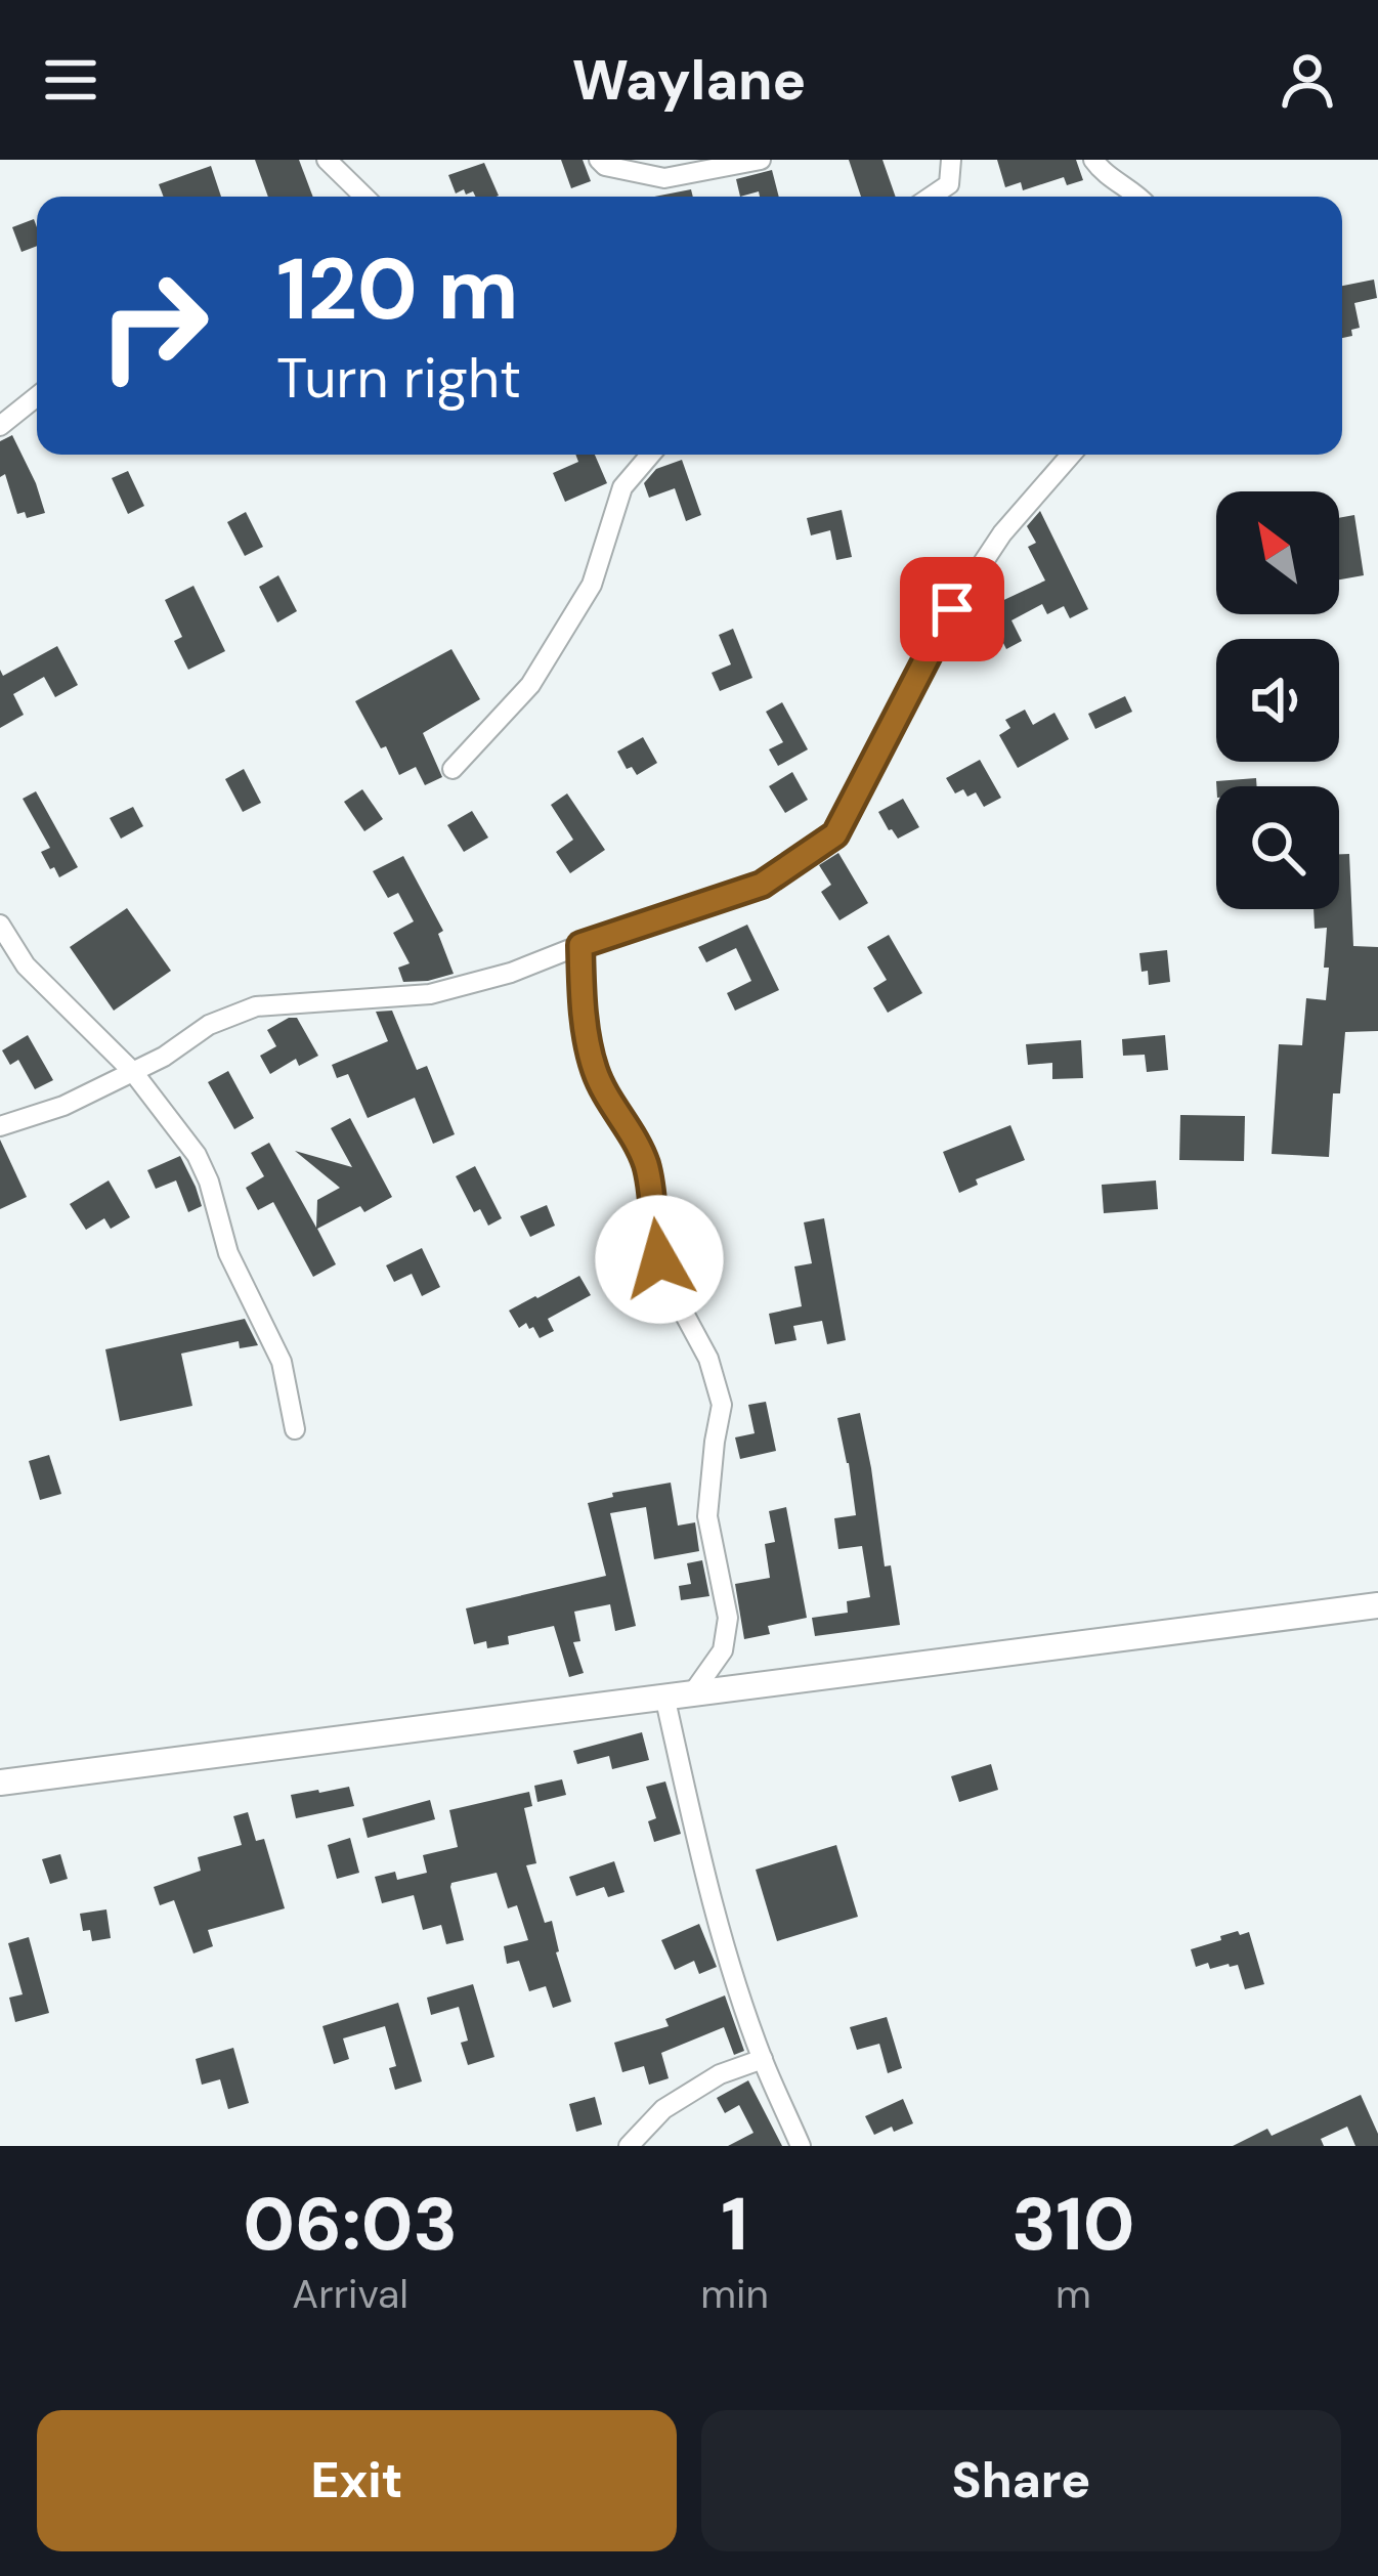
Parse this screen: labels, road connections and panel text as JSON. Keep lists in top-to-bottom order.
{
  "north": "top left",
  "page": {
    "header": "Waylane",
    "turn": ["120 m", "Turn right"],
    "eta": [
      "06:03",
      "Arrival",
      "1",
      "min",
      "310",
      "m"
    ],
    "buttons": ["Exit", "Share"]
  }
}
